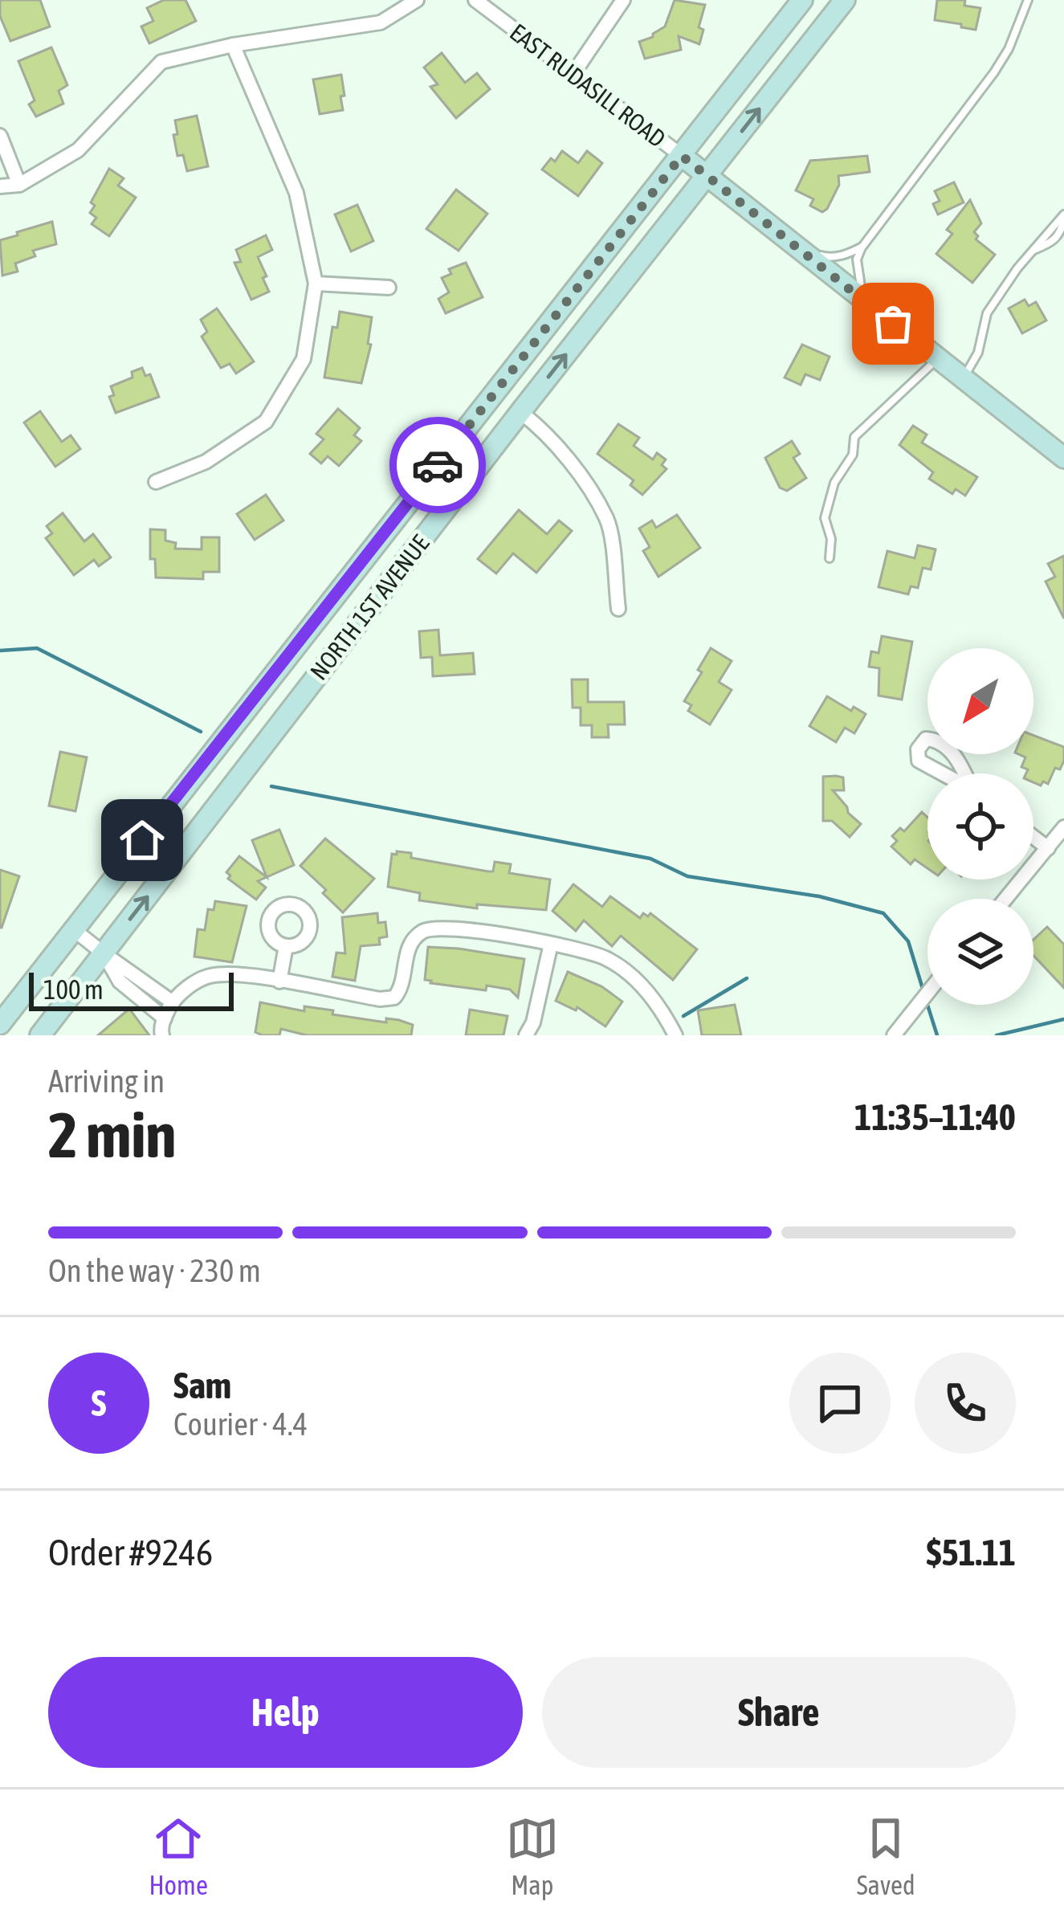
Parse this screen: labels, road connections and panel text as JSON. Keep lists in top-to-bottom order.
{
  "streets": {
    "main road": ["EAST RUDASILL ROAD", "NORTH 1ST AVENUE"]
  },
  "crossings": [
    ["EAST RUDASILL ROAD", "NORTH 1ST AVENUE"]
  ],
  "scale_bar": "100 m",
  "north": "bottom left",
  "page": {
    "scale": "100 m",
    "heading": ["2 min", "Arriving in", "11:35–11:40"],
    "panel": [
      "Sam",
      "Courier · 4.4",
      "Order #9246",
      "$51.11"
    ],
    "bar": "On the way · 230 m",
    "round": "S",
    "buttons": ["Help", "Share"],
    "tabs": ["Home", "Map", "Saved"]
  }
}
